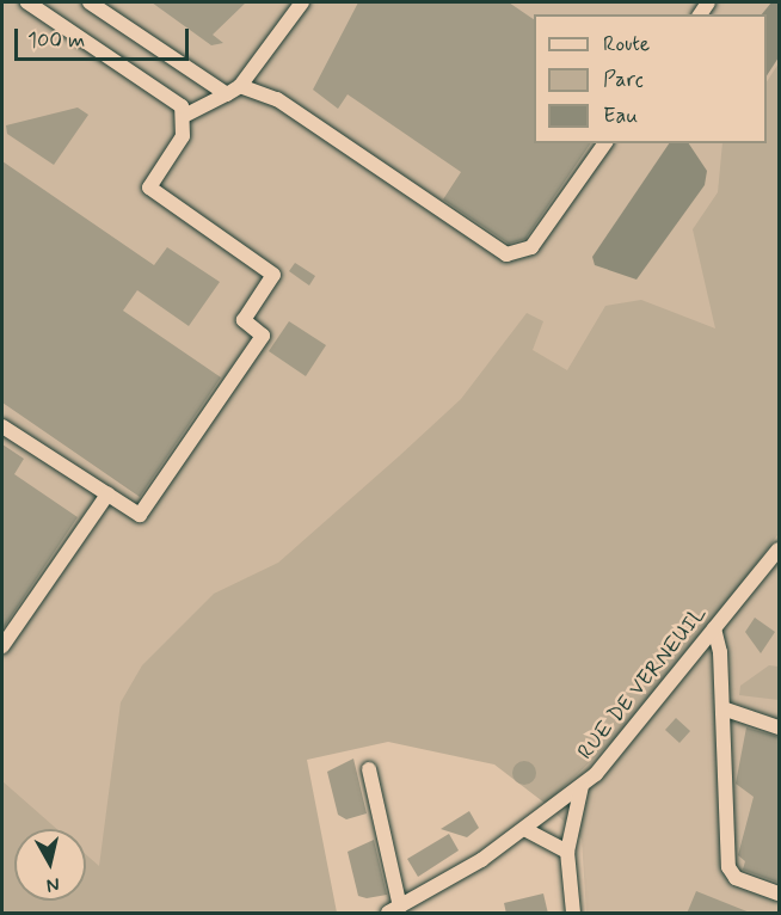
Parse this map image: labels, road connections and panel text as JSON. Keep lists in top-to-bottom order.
{
  "streets": {
    "street": ["RUE DE VERNEUIL"]
  },
  "legend": ["Route", "Parc", "Eau"],
  "scale_bar": "100 m",
  "north": "bottom"
}
